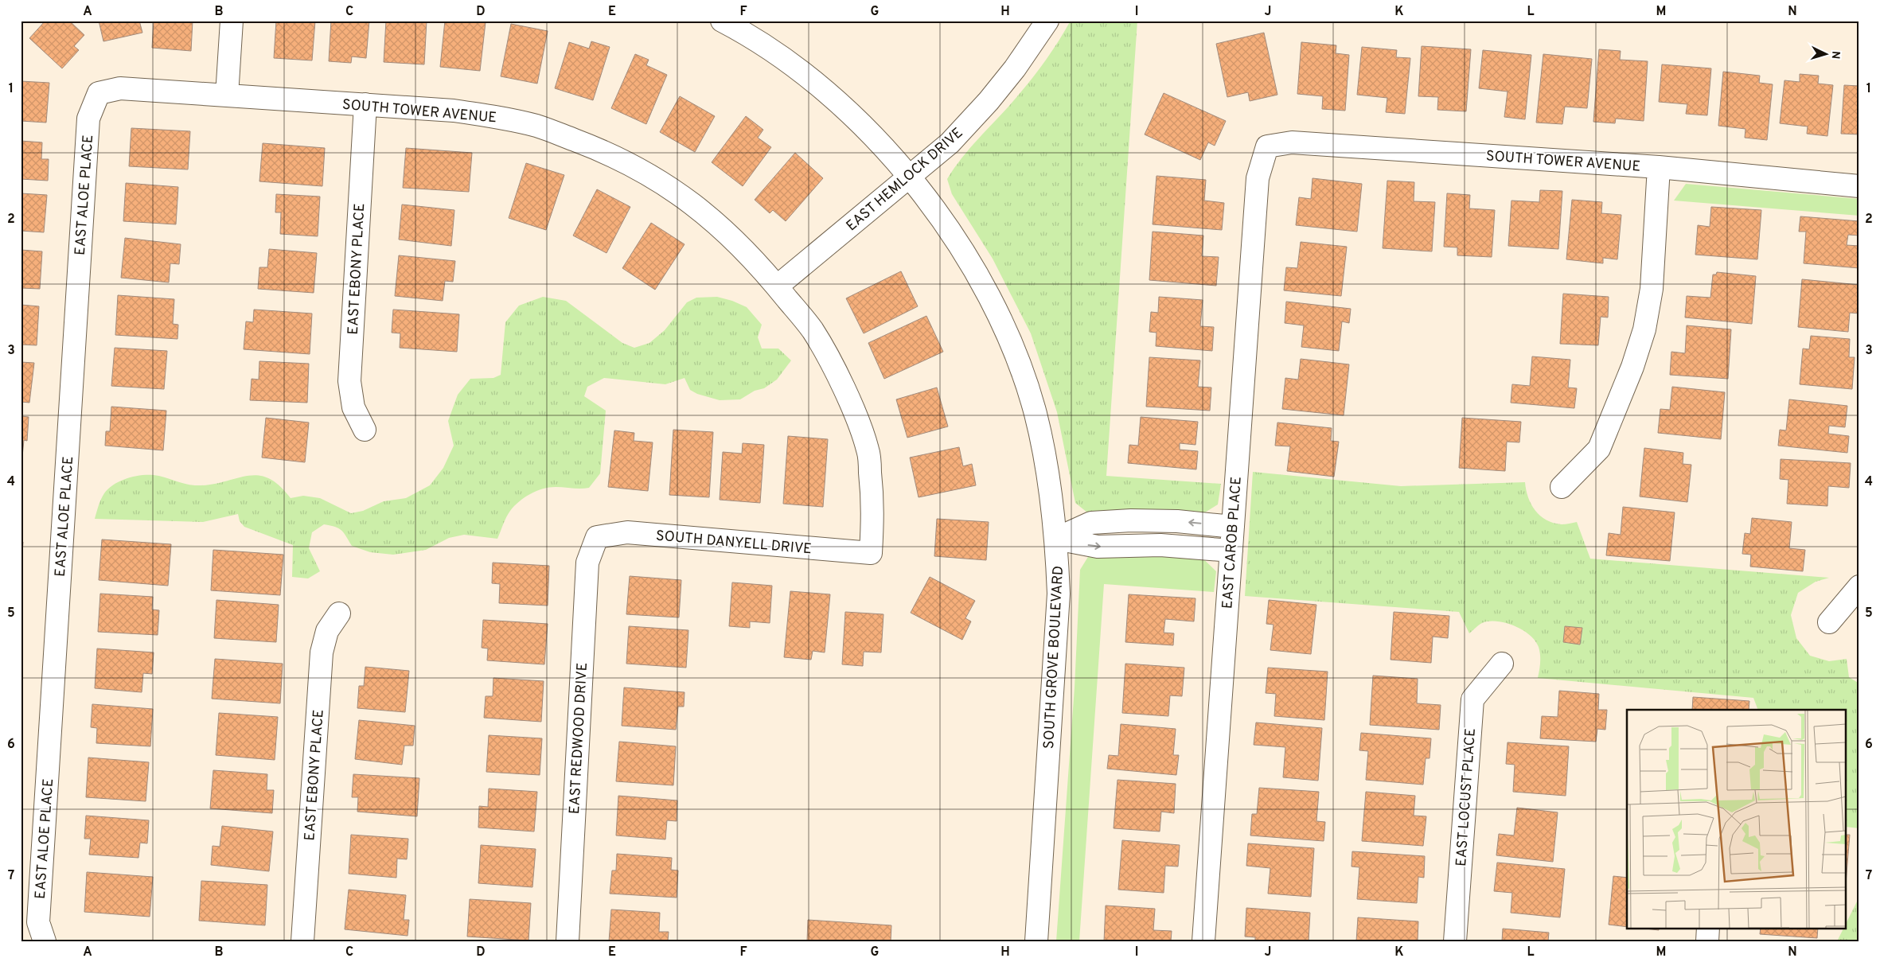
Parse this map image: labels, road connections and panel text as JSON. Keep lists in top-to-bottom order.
{
  "streets": {
    "street": [
      "SOUTH TOWER AVENUE",
      "EAST HEMLOCK DRIVE",
      "EAST ALOE PLACE",
      "EAST EBONY PLACE",
      "SOUTH DANYELL DRIVE",
      "EAST CAROB PLACE",
      "SOUTH GROVE BOULEVARD",
      "EAST REDWOOD DRIVE",
      "EAST LOCUST PLACE"
    ]
  },
  "crossings": [
    ["SOUTH TOWER AVENUE", "EAST HEMLOCK DRIVE"],
    ["SOUTH TOWER AVENUE", "EAST ALOE PLACE"],
    ["SOUTH TOWER AVENUE", "EAST EBONY PLACE"],
    ["SOUTH TOWER AVENUE", "SOUTH DANYELL DRIVE"],
    ["SOUTH TOWER AVENUE", "EAST CAROB PLACE"],
    ["EAST HEMLOCK DRIVE", "SOUTH GROVE BOULEVARD"],
    ["SOUTH DANYELL DRIVE", "EAST REDWOOD DRIVE"]
  ],
  "north": "right",
  "grid": {
    "columns": [
      "A",
      "B",
      "C",
      "D",
      "E",
      "F",
      "G",
      "H",
      "I",
      "J",
      "K",
      "L",
      "M",
      "N"
    ],
    "rows": [
      "1",
      "2",
      "3",
      "4",
      "5",
      "6",
      "7"
    ]
  }
}
